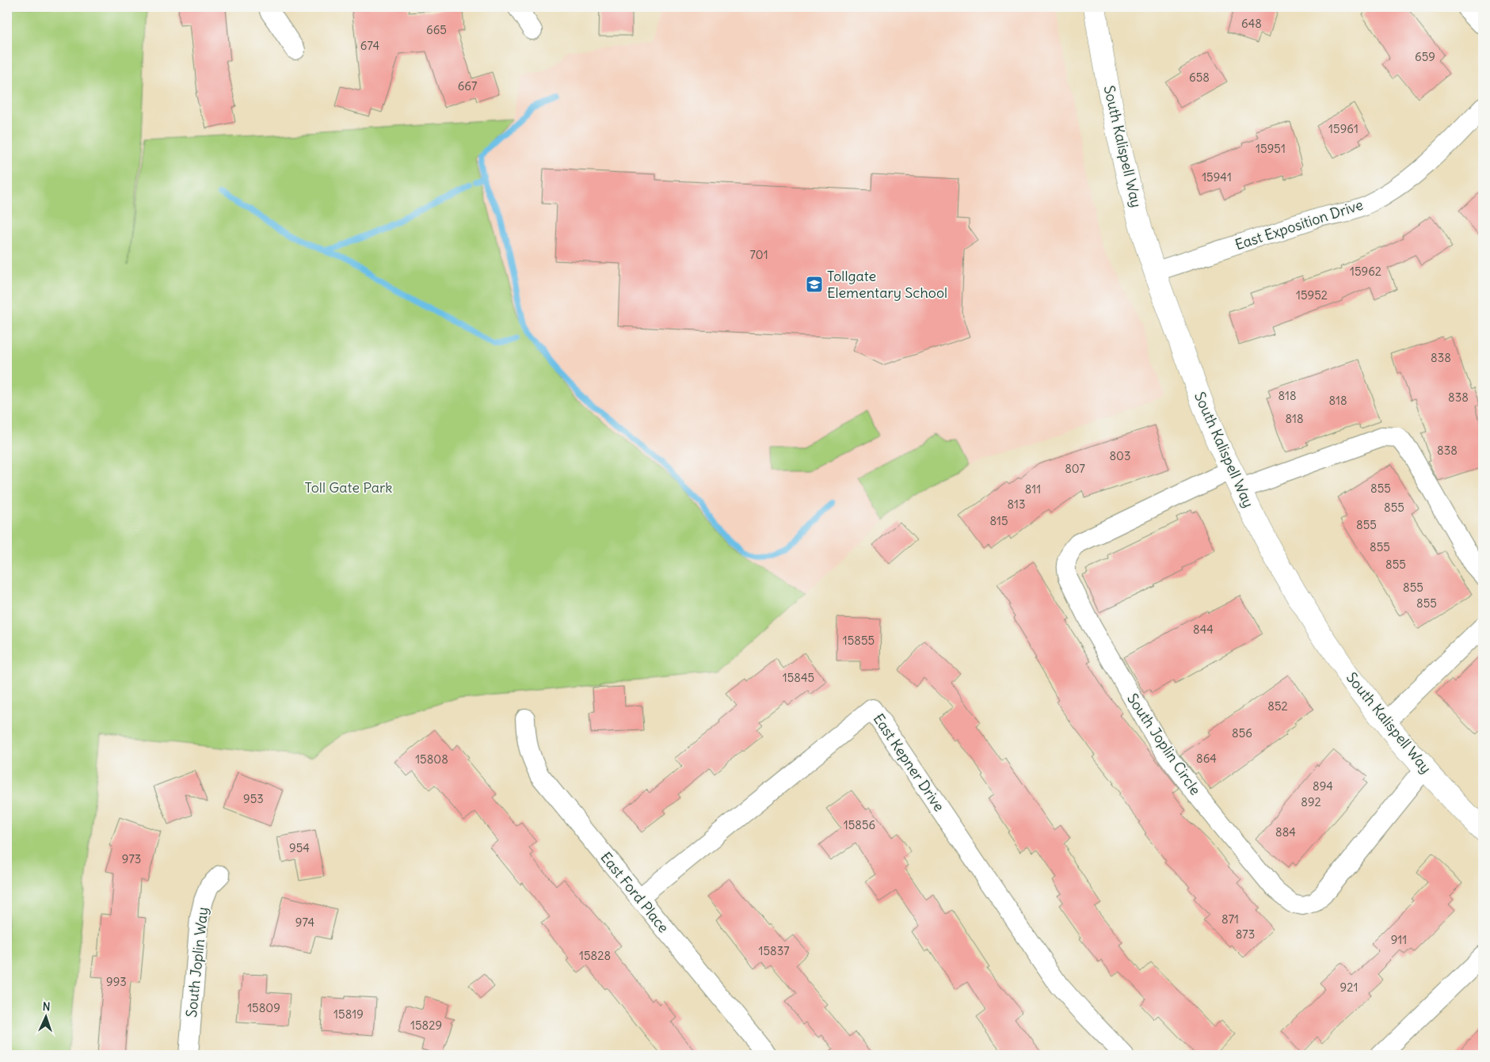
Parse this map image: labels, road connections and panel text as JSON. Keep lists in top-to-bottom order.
{
  "streets": {
    "street": [
      "South Kalispell Way",
      "East Exposition Drive",
      "South Joplin Circle",
      "East Kepner Drive",
      "East Ford Place",
      "South Joplin Way"
    ]
  },
  "crossings": [
    ["South Kalispell Way", "East Exposition Drive"],
    ["South Kalispell Way", "South Joplin Circle"],
    ["East Kepner Drive", "East Ford Place"]
  ],
  "parks": ["Toll Gate Park"],
  "places": {
    "school or university": ["Tollgate Elementary School"]
  },
  "house_numbers": [
    "648",
    "665",
    "674",
    "659",
    "658",
    "667",
    "15961",
    "15951",
    "15941",
    "701",
    "15962",
    "15952",
    "838",
    "818",
    "838",
    "818",
    "818",
    "838",
    "803",
    "807",
    "855",
    "811",
    "813",
    "855",
    "815",
    "855",
    "855",
    "855",
    "855",
    "855",
    "844",
    "15855",
    "15845",
    "852",
    "856",
    "864",
    "15808",
    "894",
    "953",
    "892",
    "15856",
    "884",
    "954",
    "973",
    "871",
    "974",
    "873",
    "911",
    "15837",
    "15828",
    "993",
    "921",
    "15809",
    "15819",
    "15829"
  ],
  "north": "top"
}
